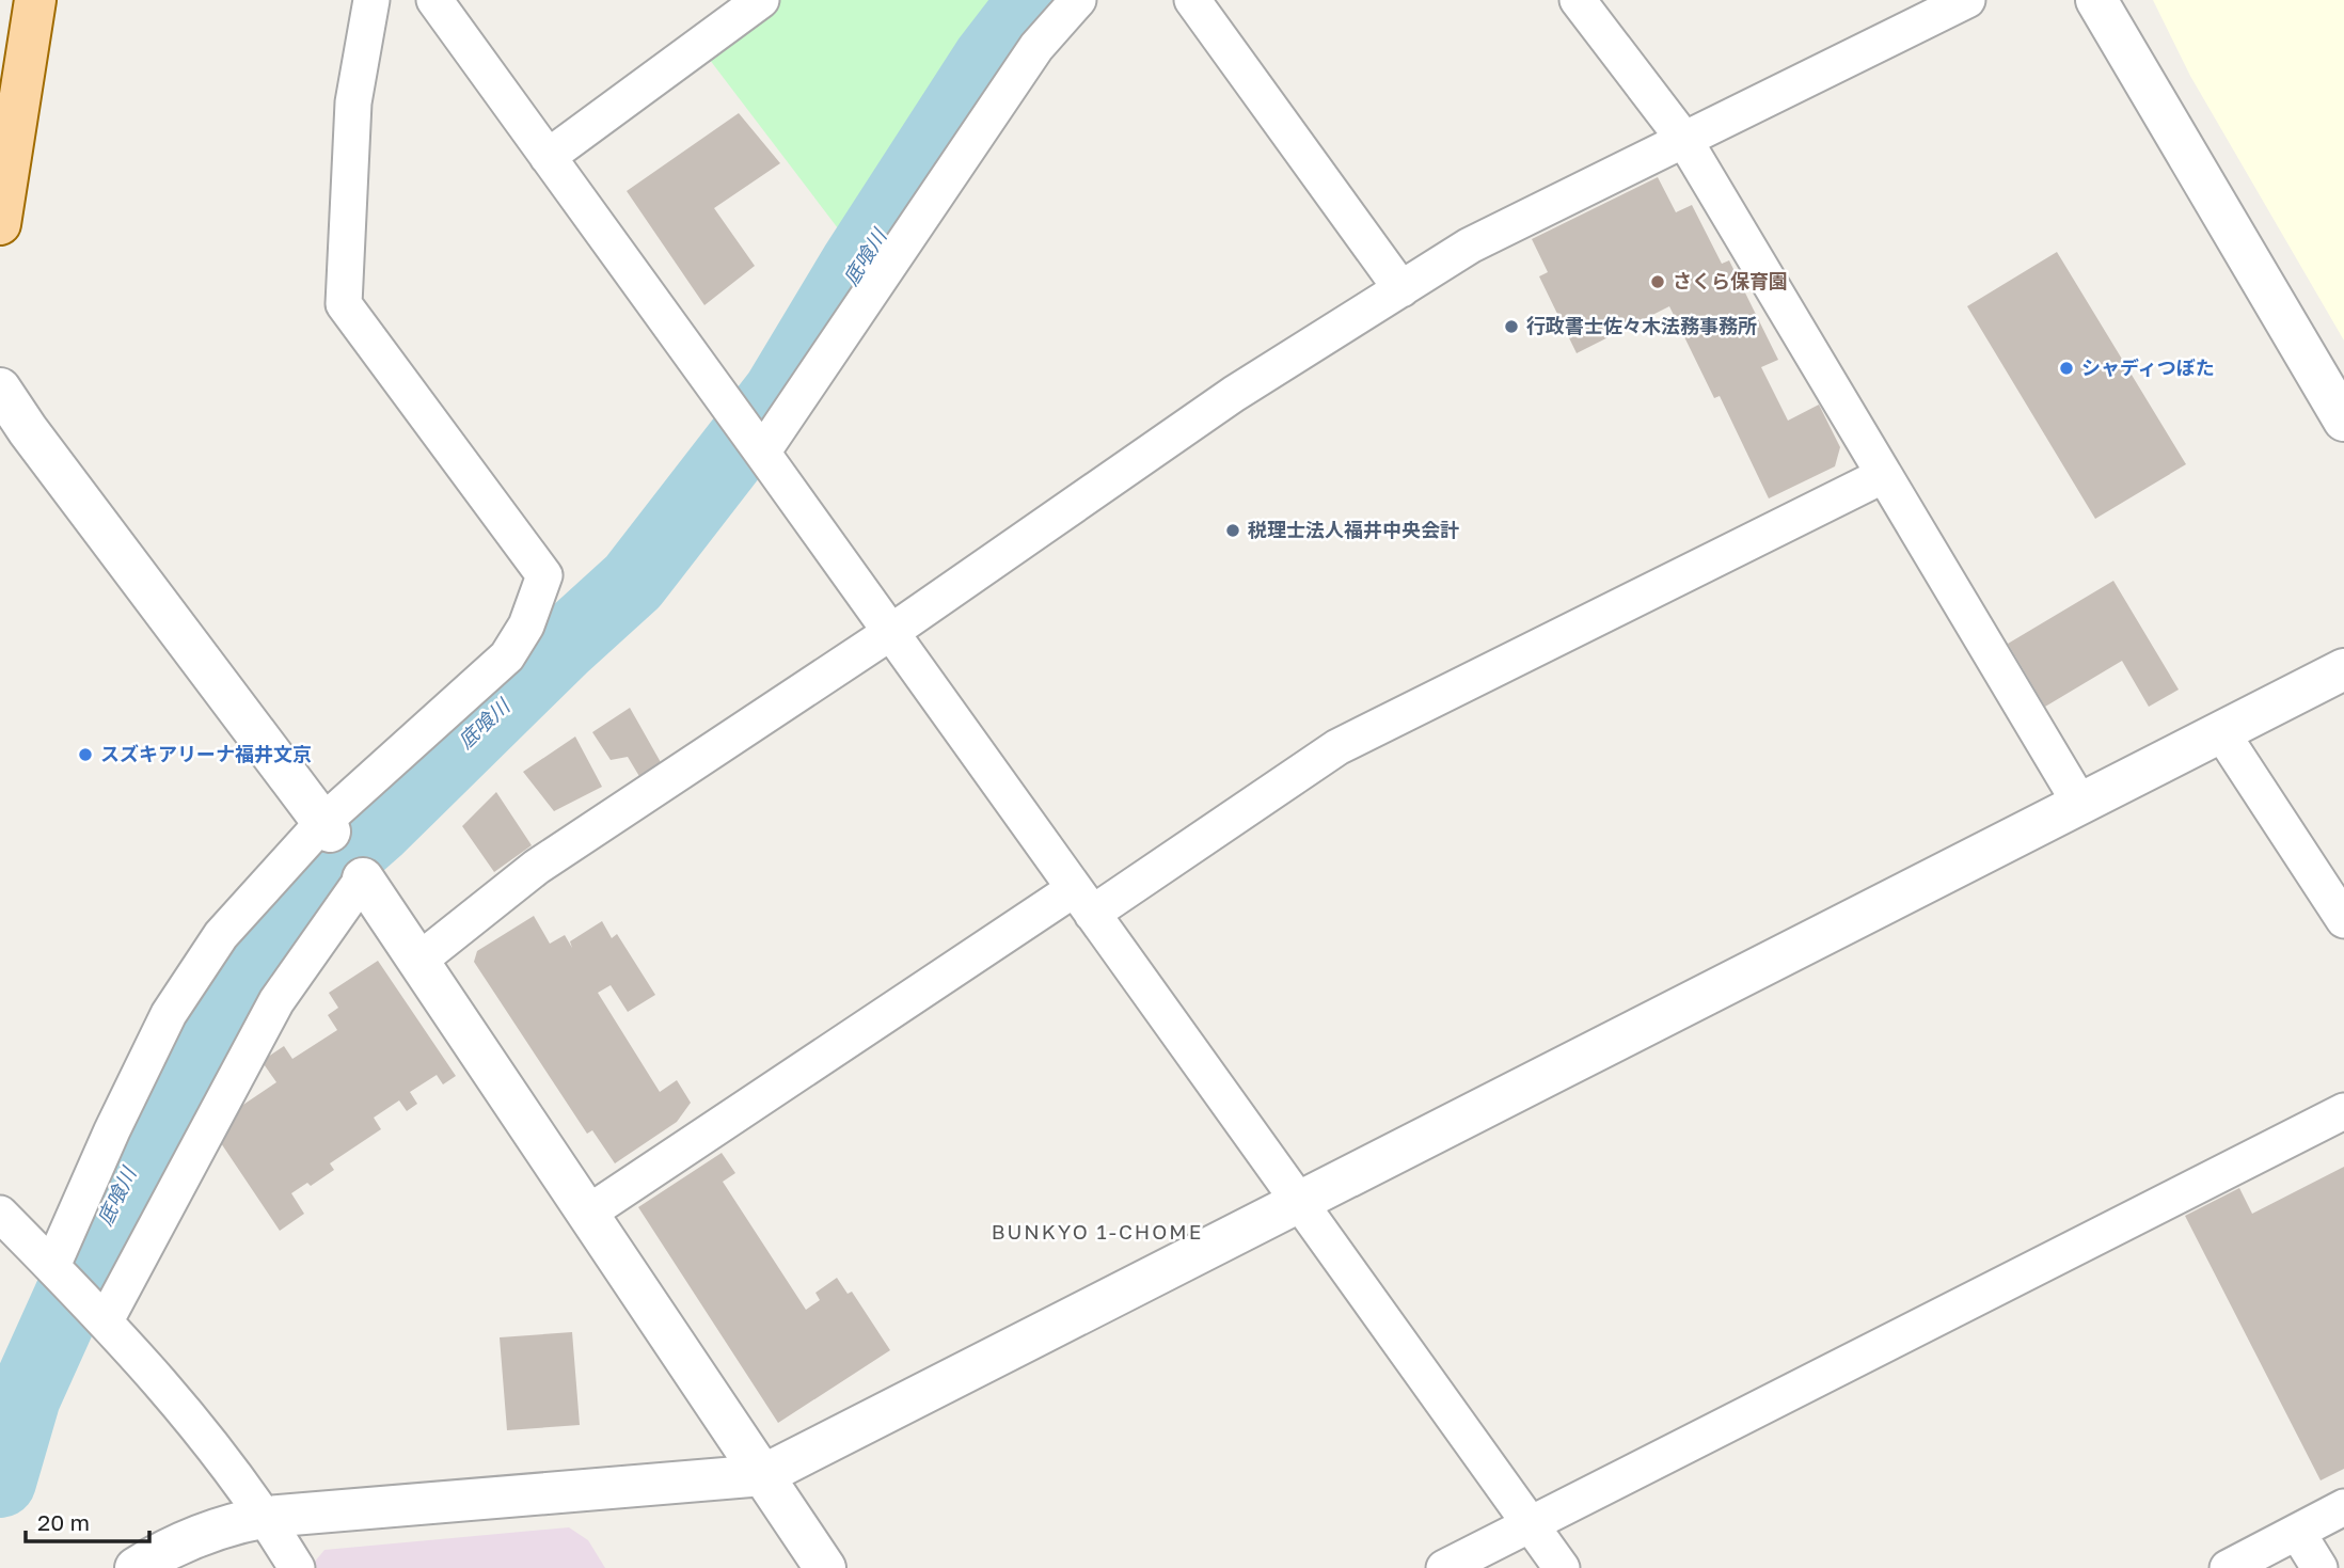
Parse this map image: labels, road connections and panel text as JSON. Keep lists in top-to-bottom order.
{
  "districts": ["BUNKYO 1-CHOME"],
  "water": ["底喰川"],
  "places": [
    "さくら保育園",
    "行政書士佐々木法務事務所",
    "シャディつぼた",
    "税理士法人福井中央会計",
    "スズキアリーナ福井文京"
  ],
  "scale_bar": "20 m"
}
